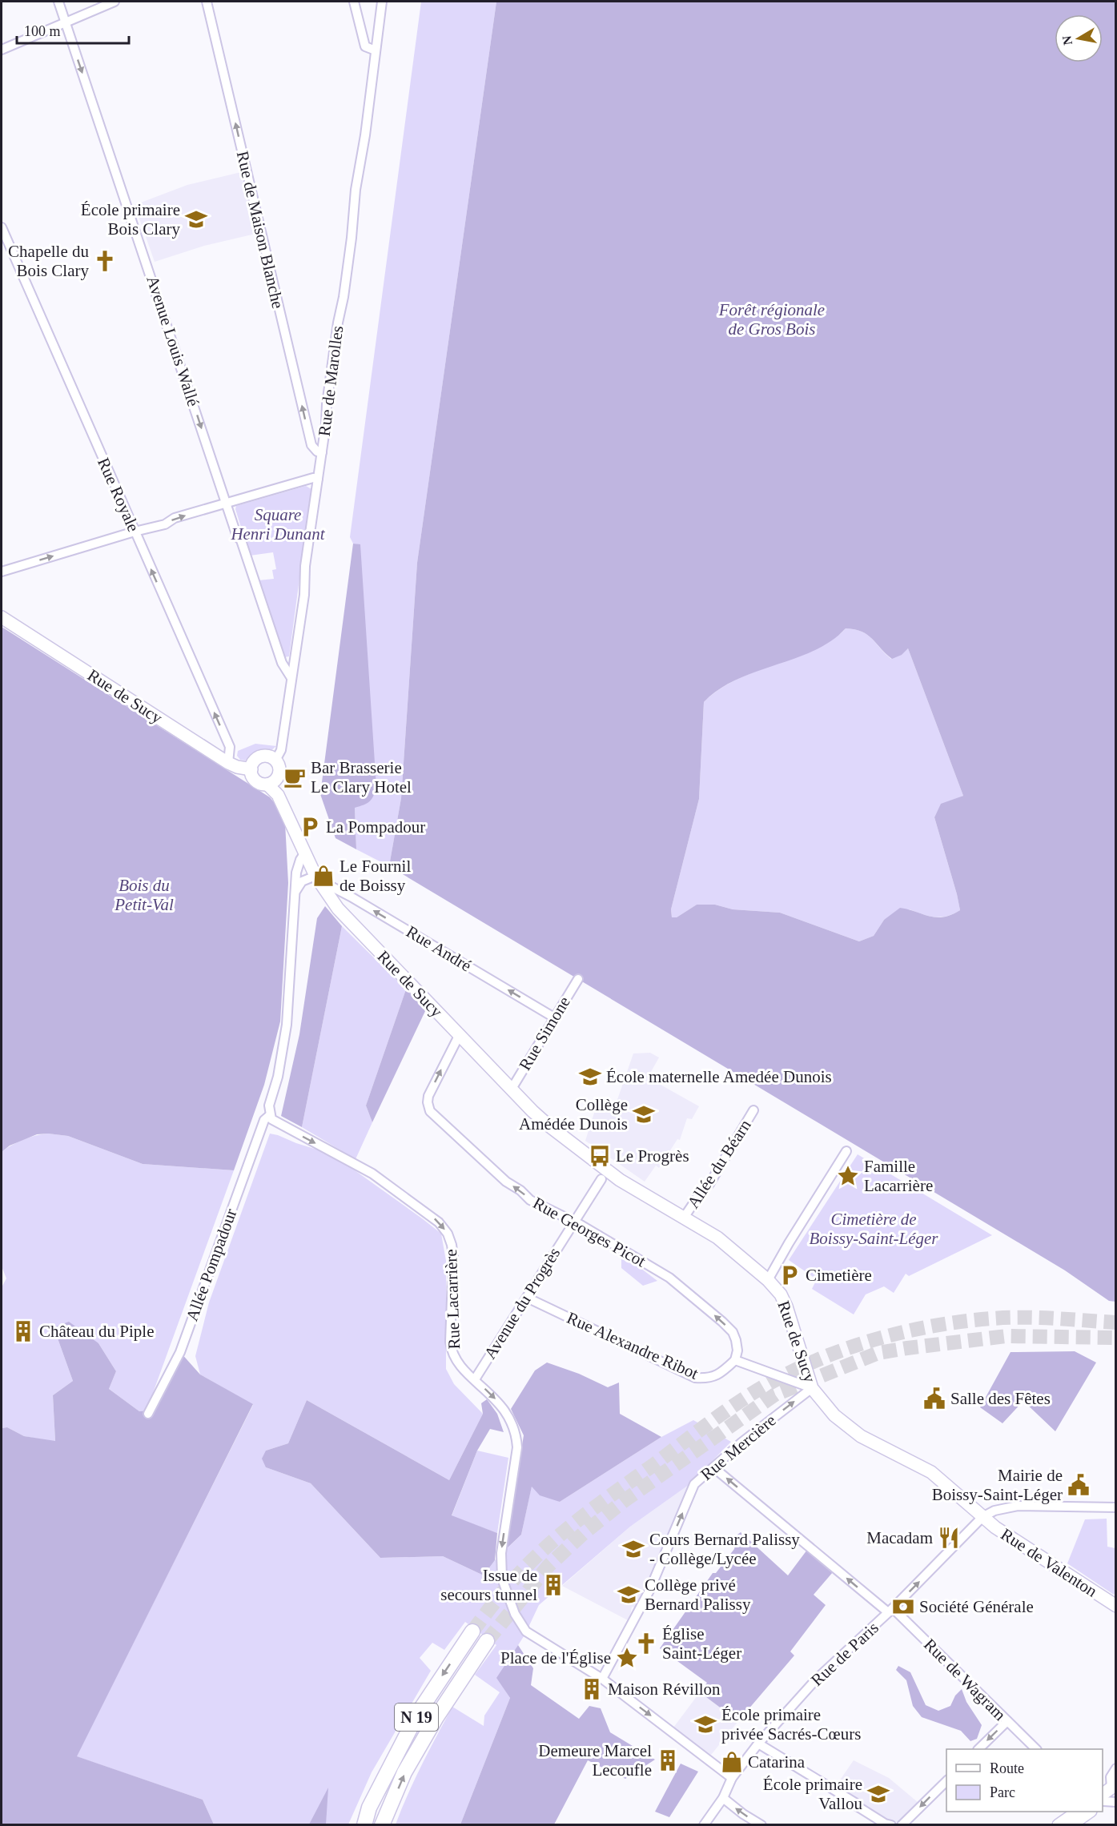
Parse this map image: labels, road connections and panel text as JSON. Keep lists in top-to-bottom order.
{
  "streets": {
    "highway": ["N 19"],
    "main road": ["Rue de Sucy", "Rue de Valenton"],
    "street": [
      "Rue de Maison Blanche",
      "Avenue Louis Wallé",
      "Rue de Marolles",
      "Rue Royale",
      "Rue André",
      "Rue Simone",
      "Allée du Béarn",
      "Rue Georges Picot",
      "Allée Pompadour",
      "Rue Lacarrière",
      "Avenue du Progrès",
      "Rue Alexandre Ribot",
      "Rue Mercière",
      "Rue de Paris",
      "Rue de Wagram"
    ]
  },
  "crossings": [
    ["Rue de Maison Blanche", "Rue de Marolles"],
    ["Avenue Louis Wallé", "Rue de Marolles"],
    ["Rue de Marolles", "Rue de Sucy"],
    ["Rue Royale", "Rue de Sucy"],
    ["Rue de Sucy", "Rue André"],
    ["Rue de Sucy", "Rue Simone"],
    ["Rue de Sucy", "Allée du Béarn"],
    ["Rue de Sucy", "Rue Georges Picot"],
    ["Rue de Sucy", "Rue Mercière"],
    ["Rue de Sucy", "Rue de Valenton"],
    ["Rue de Sucy", "Rue de Paris"],
    ["Rue André", "Rue Simone"],
    ["Rue Georges Picot", "Avenue du Progrès"],
    ["Rue Georges Picot", "Rue Alexandre Ribot"],
    ["Allée Pompadour", "Rue Lacarrière"],
    ["Rue Lacarrière", "Avenue du Progrès"],
    ["Rue Lacarrière", "Rue Mercière"],
    ["Rue Lacarrière", "Rue de Paris"],
    ["Avenue du Progrès", "Rue Alexandre Ribot"],
    ["Rue Mercière", "Rue de Wagram"],
    ["Rue de Valenton", "Rue de Paris"],
    ["Rue de Paris", "Rue de Wagram"]
  ],
  "one_way": [
    "Rue de Maison Blanche",
    "Avenue Louis Wallé",
    "Rue Royale",
    "Rue André",
    "Rue Georges Picot",
    "Rue Lacarrière",
    "Rue Mercière",
    "Rue de Wagram"
  ],
  "parks": [
    "Forêt régionale de Gros Bois",
    "Square Henri Dunant",
    "Bois du Petit-Val",
    "Cimetière de Boissy-Saint-Léger"
  ],
  "places": {
    "school or university": [
      "École primaire Bois Clary",
      "École maternelle Amedée Dunois",
      "Collège Amédée Dunois",
      "Cours Bernard Palissy - Collège/Lycée",
      "Collège privé Bernard Palissy",
      "École primaire privée Sacrés-Cœurs",
      "École primaire Vallou"
    ],
    "church": ["Chapelle du Bois Clary", "Église Saint-Léger"],
    "cafe": ["Bar Brasserie Le Clary Hotel"],
    "parking": ["La Pompadour", "Cimetière"],
    "shop": ["Le Fournil de Boissy", "Catarina"],
    "bus stop": ["Le Progrès"],
    "place": ["Famille Lacarrière", "Place de l'Église"],
    "building": [
      "Château du Piple",
      "Issue de secours tunnel",
      "Maison Révillon",
      "Demeure Marcel Lecoufle"
    ],
    "public building": ["Salle des Fêtes", "Mairie de Boissy-Saint-Léger"],
    "restaurant": ["Macadam"],
    "bank": ["Société Générale"]
  },
  "legend": ["Route", "Parc"],
  "scale_bar": "100 m",
  "north": "left"
}
